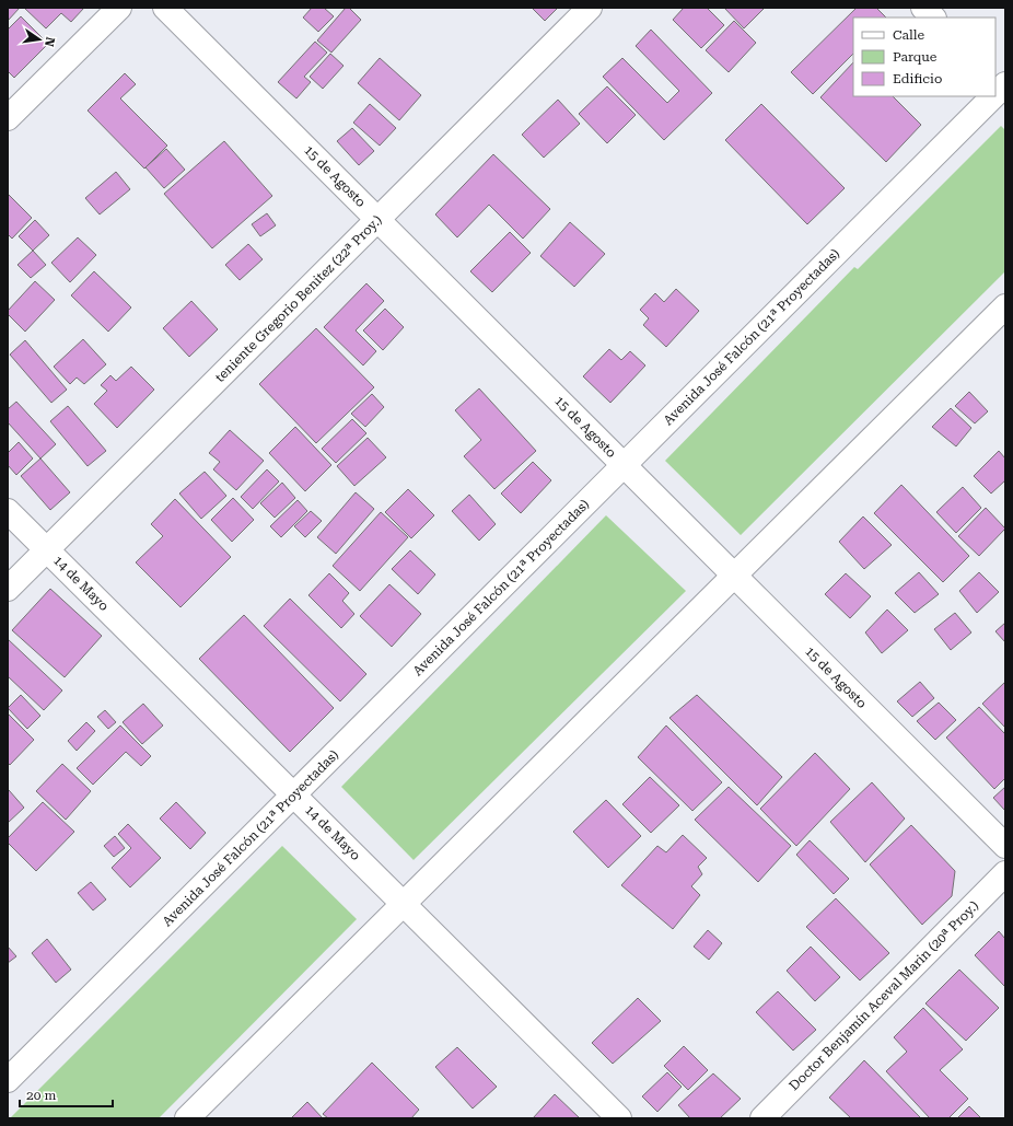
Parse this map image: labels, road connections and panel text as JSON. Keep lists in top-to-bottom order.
{
  "streets": {
    "street": [
      "15 de Agosto",
      "teniente Gregorio Benitez (22ª Proy.)",
      "Avenida José Falcón (21ª Proyectadas)",
      "14 de Mayo",
      "Doctor Benjamín Aceval Marin (20ª Proy.)"
    ]
  },
  "crossings": [
    ["15 de Agosto", "teniente Gregorio Benitez (22ª Proy.)"],
    ["15 de Agosto", "Avenida José Falcón (21ª Proyectadas)"],
    ["teniente Gregorio Benitez (22ª Proy.)", "14 de Mayo"],
    ["Avenida José Falcón (21ª Proyectadas)", "14 de Mayo"]
  ],
  "legend": ["Calle", "Parque", "Edificio"],
  "scale_bar": "20 m",
  "north": "right"
}
